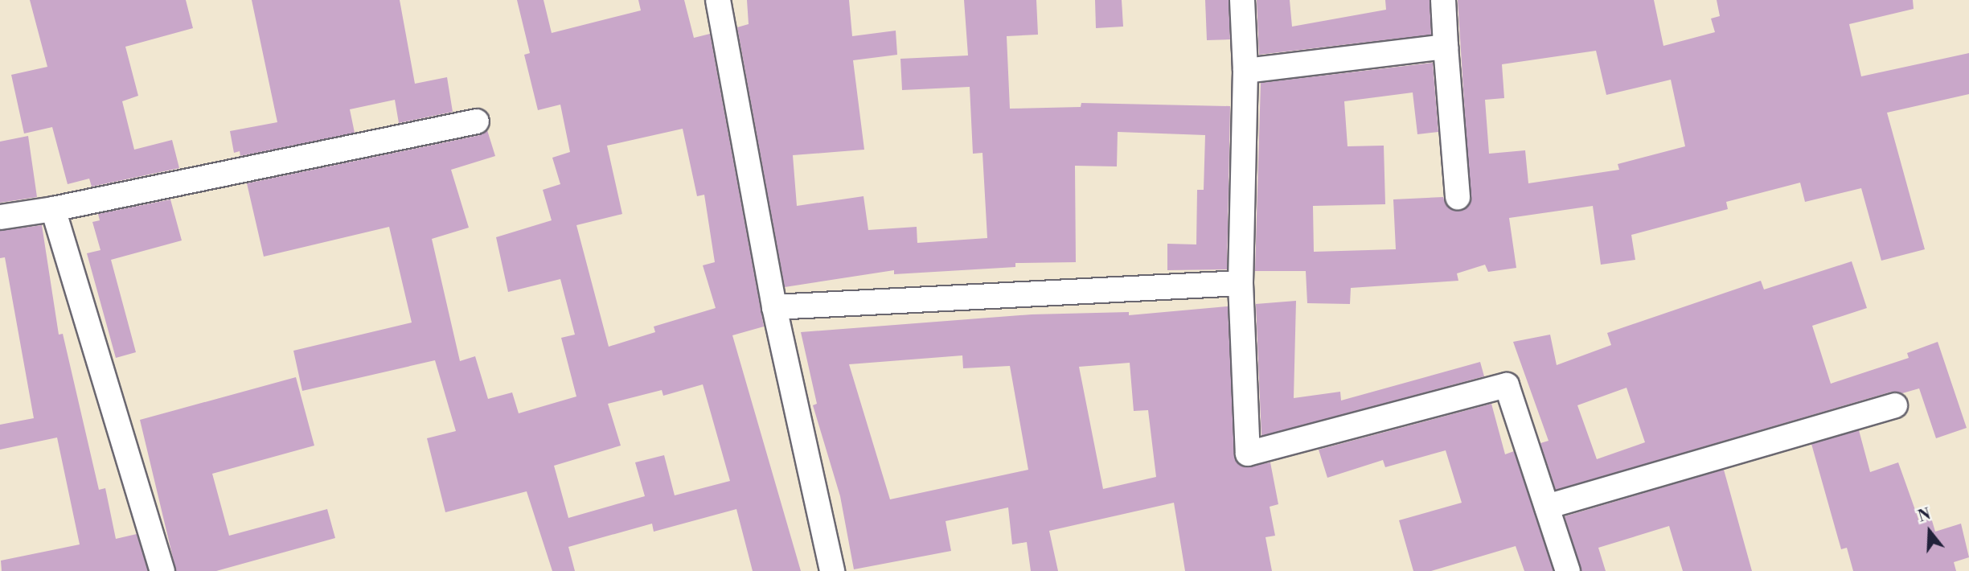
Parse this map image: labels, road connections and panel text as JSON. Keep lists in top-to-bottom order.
{
  "north": "top"
}
